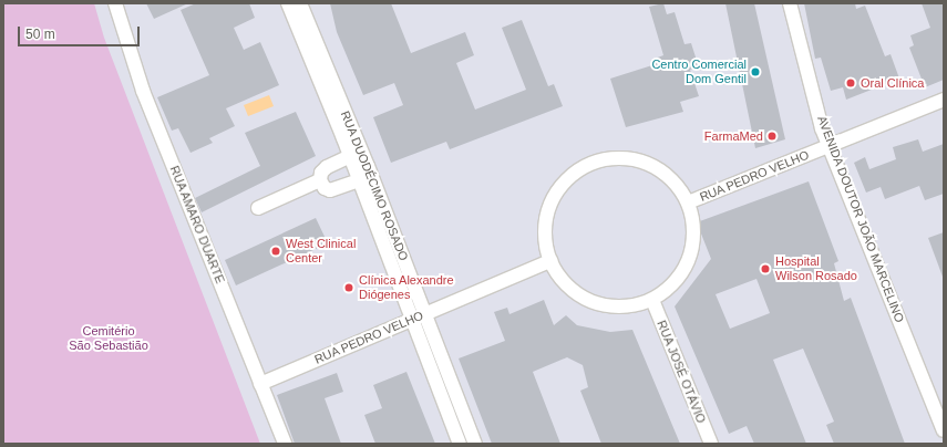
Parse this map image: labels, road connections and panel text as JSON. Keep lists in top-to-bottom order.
{
  "streets": {
    "street": [
      "RUA PEDRO VELHO",
      "RUA DUODÉCIMO ROSADO",
      "AVENIDA DOUTOR JOÃO MARCELINO",
      "RUA AMARO DUARTE",
      "RUA JOSÉ OTÁVIO"
    ]
  },
  "crossings": [
    ["RUA PEDRO VELHO", "RUA DUODÉCIMO ROSADO"],
    ["RUA PEDRO VELHO", "AVENIDA DOUTOR JOÃO MARCELINO"],
    ["RUA PEDRO VELHO", "RUA AMARO DUARTE"],
    ["RUA PEDRO VELHO", "RUA JOSÉ OTÁVIO"]
  ],
  "parks": ["Cemitério São Sebastião"],
  "places": [
    "Centro Comercial Dom Gentil",
    "Oral Clínica",
    "FarmaMed",
    "West Clinical Center",
    "Hospital Wilson Rosado",
    "Clínica Alexandre Diógenes"
  ],
  "scale_bar": "50 m"
}
